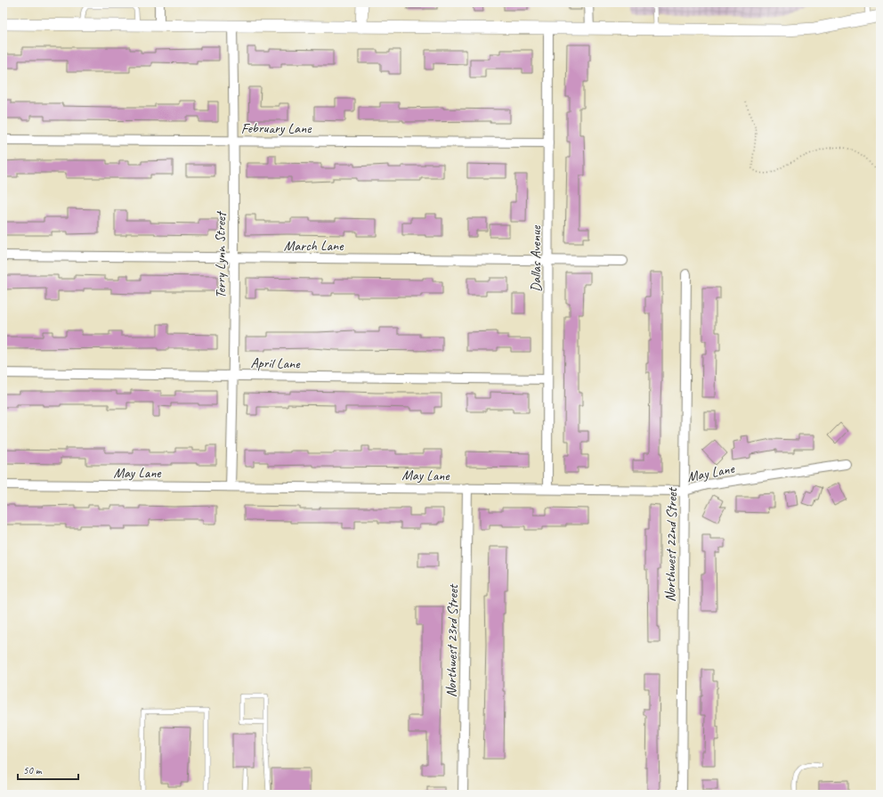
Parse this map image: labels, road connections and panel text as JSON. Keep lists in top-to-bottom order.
{
  "streets": {
    "street": [
      "February Lane",
      "March Lane",
      "Terry Lynn Street",
      "Dallas Avenue",
      "April Lane",
      "May Lane",
      "Northwest 22nd Street",
      "Northwest 23rd Street"
    ]
  },
  "crossings": [
    ["February Lane", "Terry Lynn Street"],
    ["February Lane", "Dallas Avenue"],
    ["March Lane", "Terry Lynn Street"],
    ["March Lane", "Dallas Avenue"],
    ["Terry Lynn Street", "April Lane"],
    ["Terry Lynn Street", "May Lane"],
    ["Dallas Avenue", "April Lane"],
    ["Dallas Avenue", "May Lane"],
    ["May Lane", "Northwest 22nd Street"],
    ["May Lane", "Northwest 23rd Street"]
  ],
  "scale_bar": "50 m"
}
